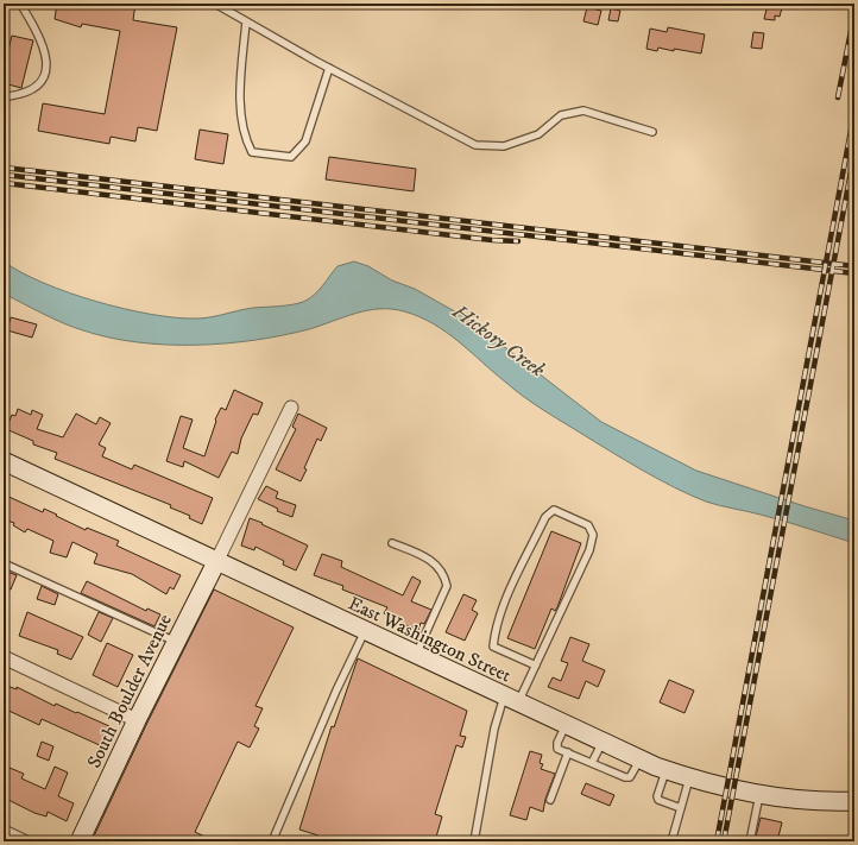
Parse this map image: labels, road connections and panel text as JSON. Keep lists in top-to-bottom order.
{
  "streets": {
    "street": ["East Washington Street", "South Boulder Avenue"]
  },
  "crossings": [
    ["East Washington Street", "South Boulder Avenue"]
  ],
  "water": ["Hickory Creek"]
}
